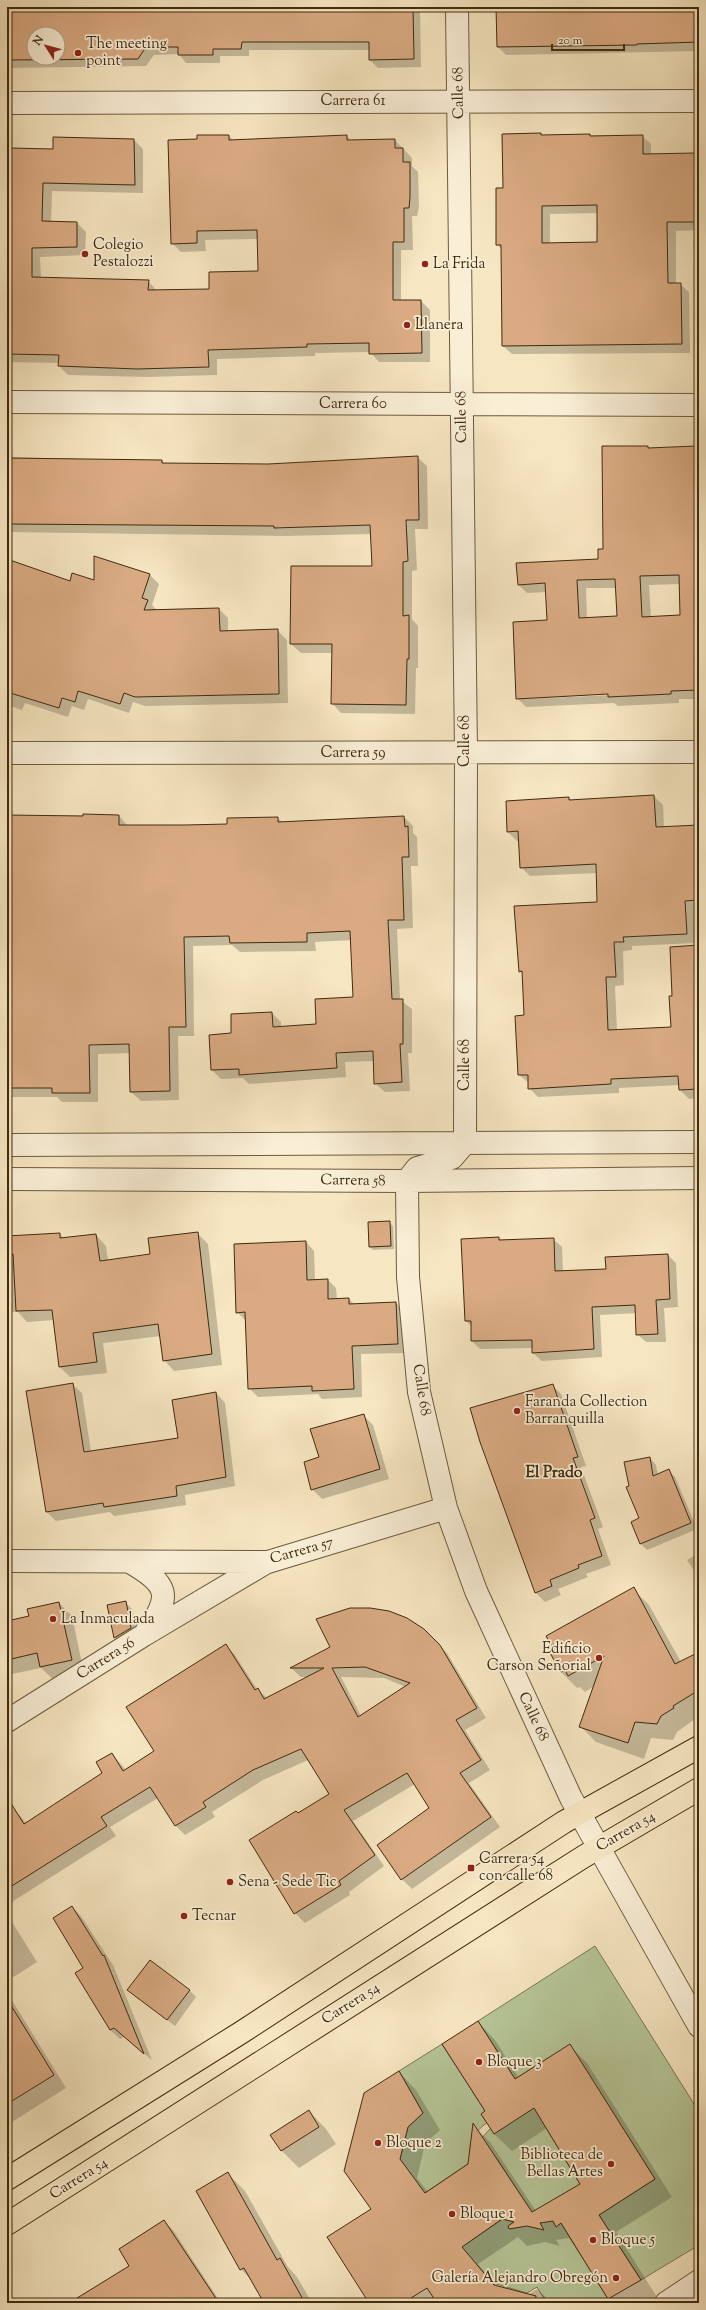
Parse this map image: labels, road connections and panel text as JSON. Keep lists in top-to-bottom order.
{
  "streets": {
    "main road": ["Carrera 54"],
    "street": [
      "Calle 68",
      "Carrera 61",
      "Carrera 60",
      "Carrera 59",
      "Carrera 58",
      "Carrera 57",
      "Carrera 56"
    ]
  },
  "crossings": [
    ["Calle 68", "Carrera 61"],
    ["Calle 68", "Carrera 60"],
    ["Calle 68", "Carrera 59"],
    ["Calle 68", "Carrera 58"],
    ["Calle 68", "Carrera 57"],
    ["Calle 68", "Carrera 54"],
    ["Carrera 57", "Carrera 56"]
  ],
  "districts": ["El Prado"],
  "places": {
    "other": [
      "The meeting point",
      "Colegio Pestalozzi",
      "La Frida",
      "Llanera",
      "Faranda Collection Barranquilla",
      "La Inmaculada",
      "Edificio Carson Señorial",
      "Sena - Sede Tic",
      "Tecnar",
      "Bloque 3",
      "Bloque 2",
      "Biblioteca de Bellas Artes",
      "Bloque 1",
      "Bloque 5",
      "Galería Alejandro Obregón"
    ],
    "transit": ["Carrera 54 con calle 68"]
  },
  "scale_bar": "20 m",
  "north": "top left"
}
